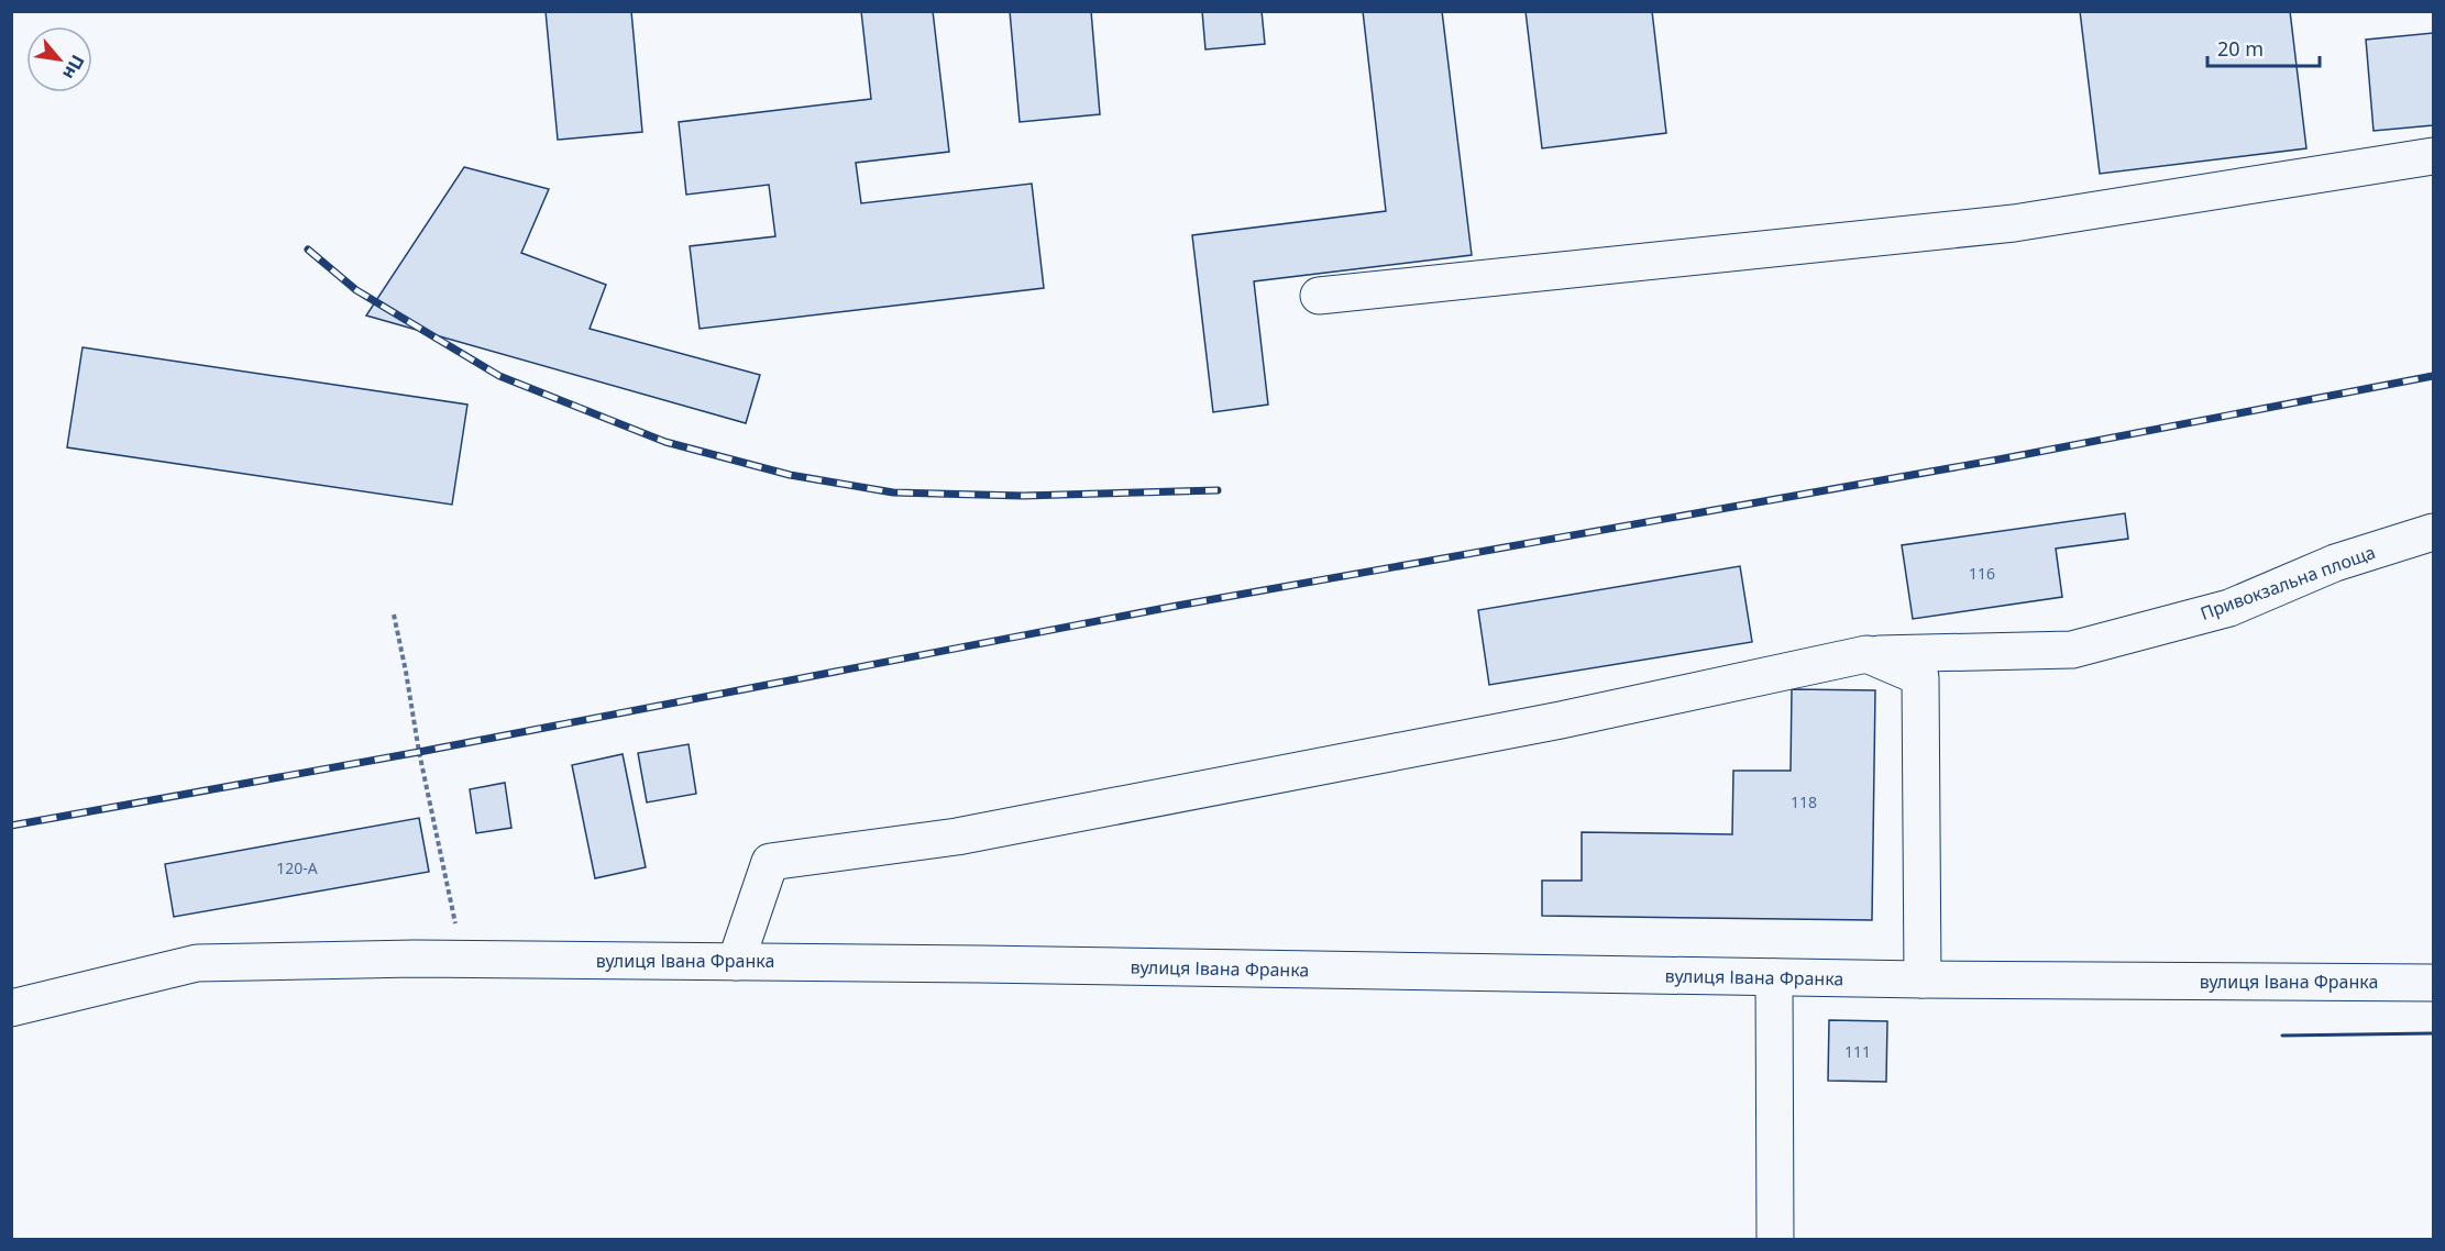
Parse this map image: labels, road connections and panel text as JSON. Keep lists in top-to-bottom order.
{
  "streets": {
    "main road": ["Привокзальна площа", "вулиця Івана Франка"]
  },
  "crossings": [
    ["Привокзальна площа", "вулиця Івана Франка"]
  ],
  "house_numbers": [
    "116",
    "118",
    "120-А",
    "111"
  ],
  "scale_bar": "20 m",
  "north": "bottom right"
}
